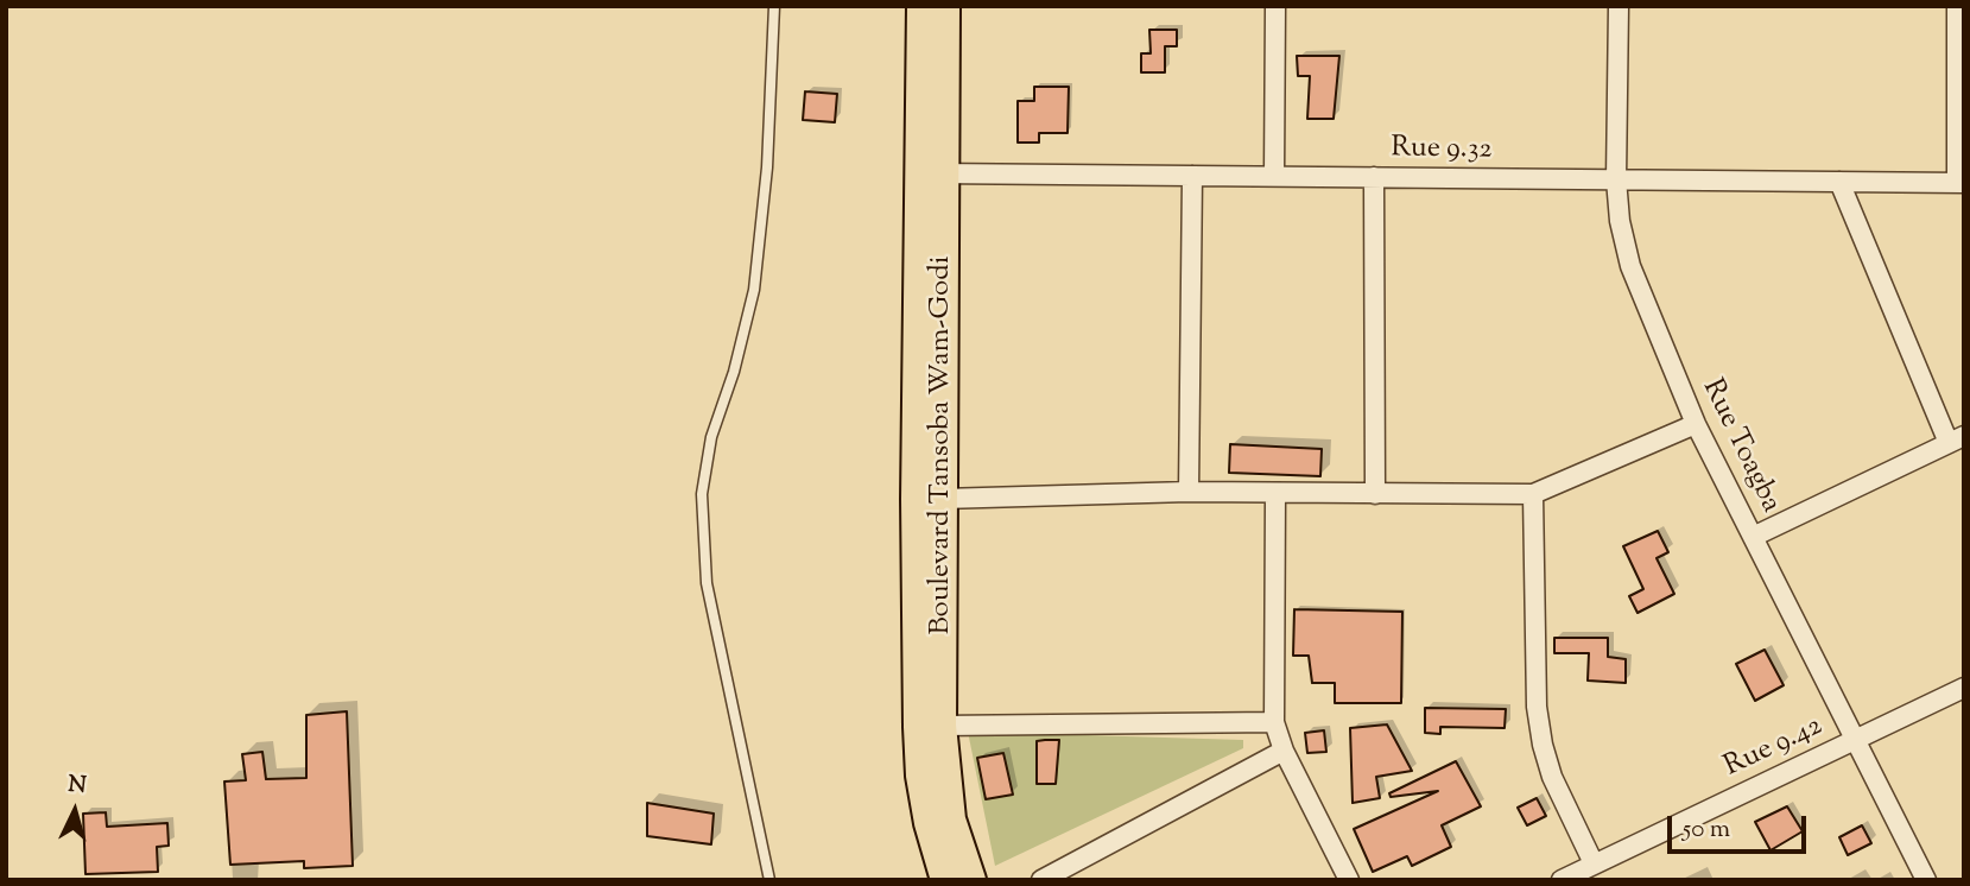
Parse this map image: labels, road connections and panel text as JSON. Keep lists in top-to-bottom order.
{
  "streets": {
    "main road": ["Boulevard Tansoba Wam-Godi"],
    "street": ["Rue 9.32", "Rue Toagba", "Rue 9.42"]
  },
  "crossings": [
    ["Rue 9.32", "Boulevard Tansoba Wam-Godi"],
    ["Rue 9.32", "Rue Toagba"],
    ["Rue Toagba", "Rue 9.42"]
  ],
  "scale_bar": "50 m",
  "north": "top"
}
